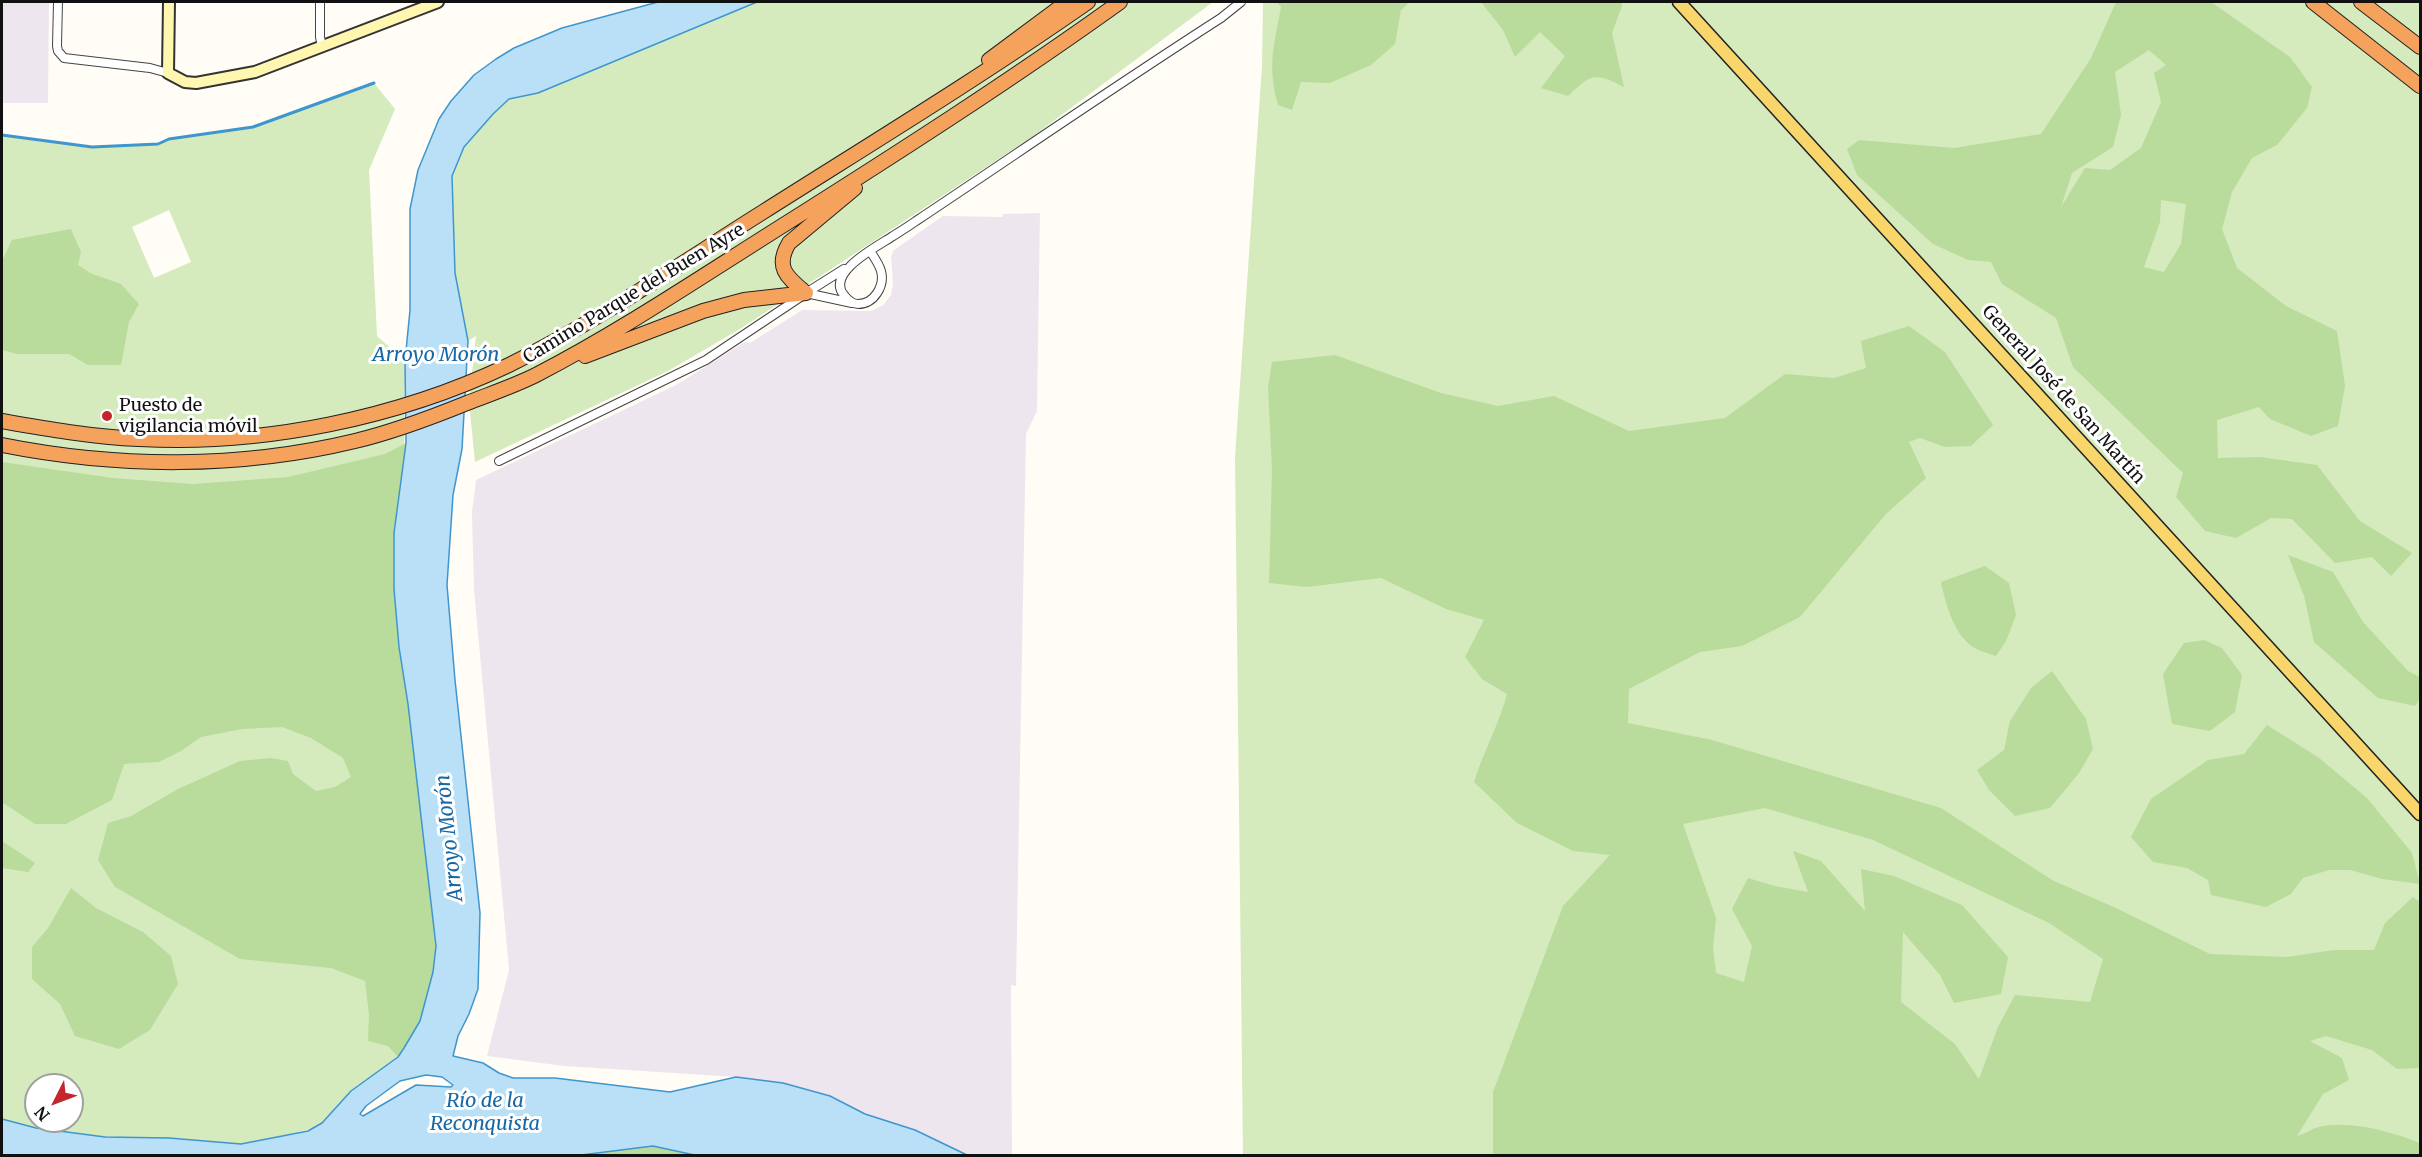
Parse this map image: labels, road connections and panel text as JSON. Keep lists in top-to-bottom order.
{
  "streets": {
    "highway": ["Camino Parque del Buen Ayre"],
    "main road": ["General José de San Martín"]
  },
  "water": ["Arroyo Morón", "Río de la Reconquista"],
  "places": ["Puesto de vigilancia móvil"],
  "north": "bottom left"
}
